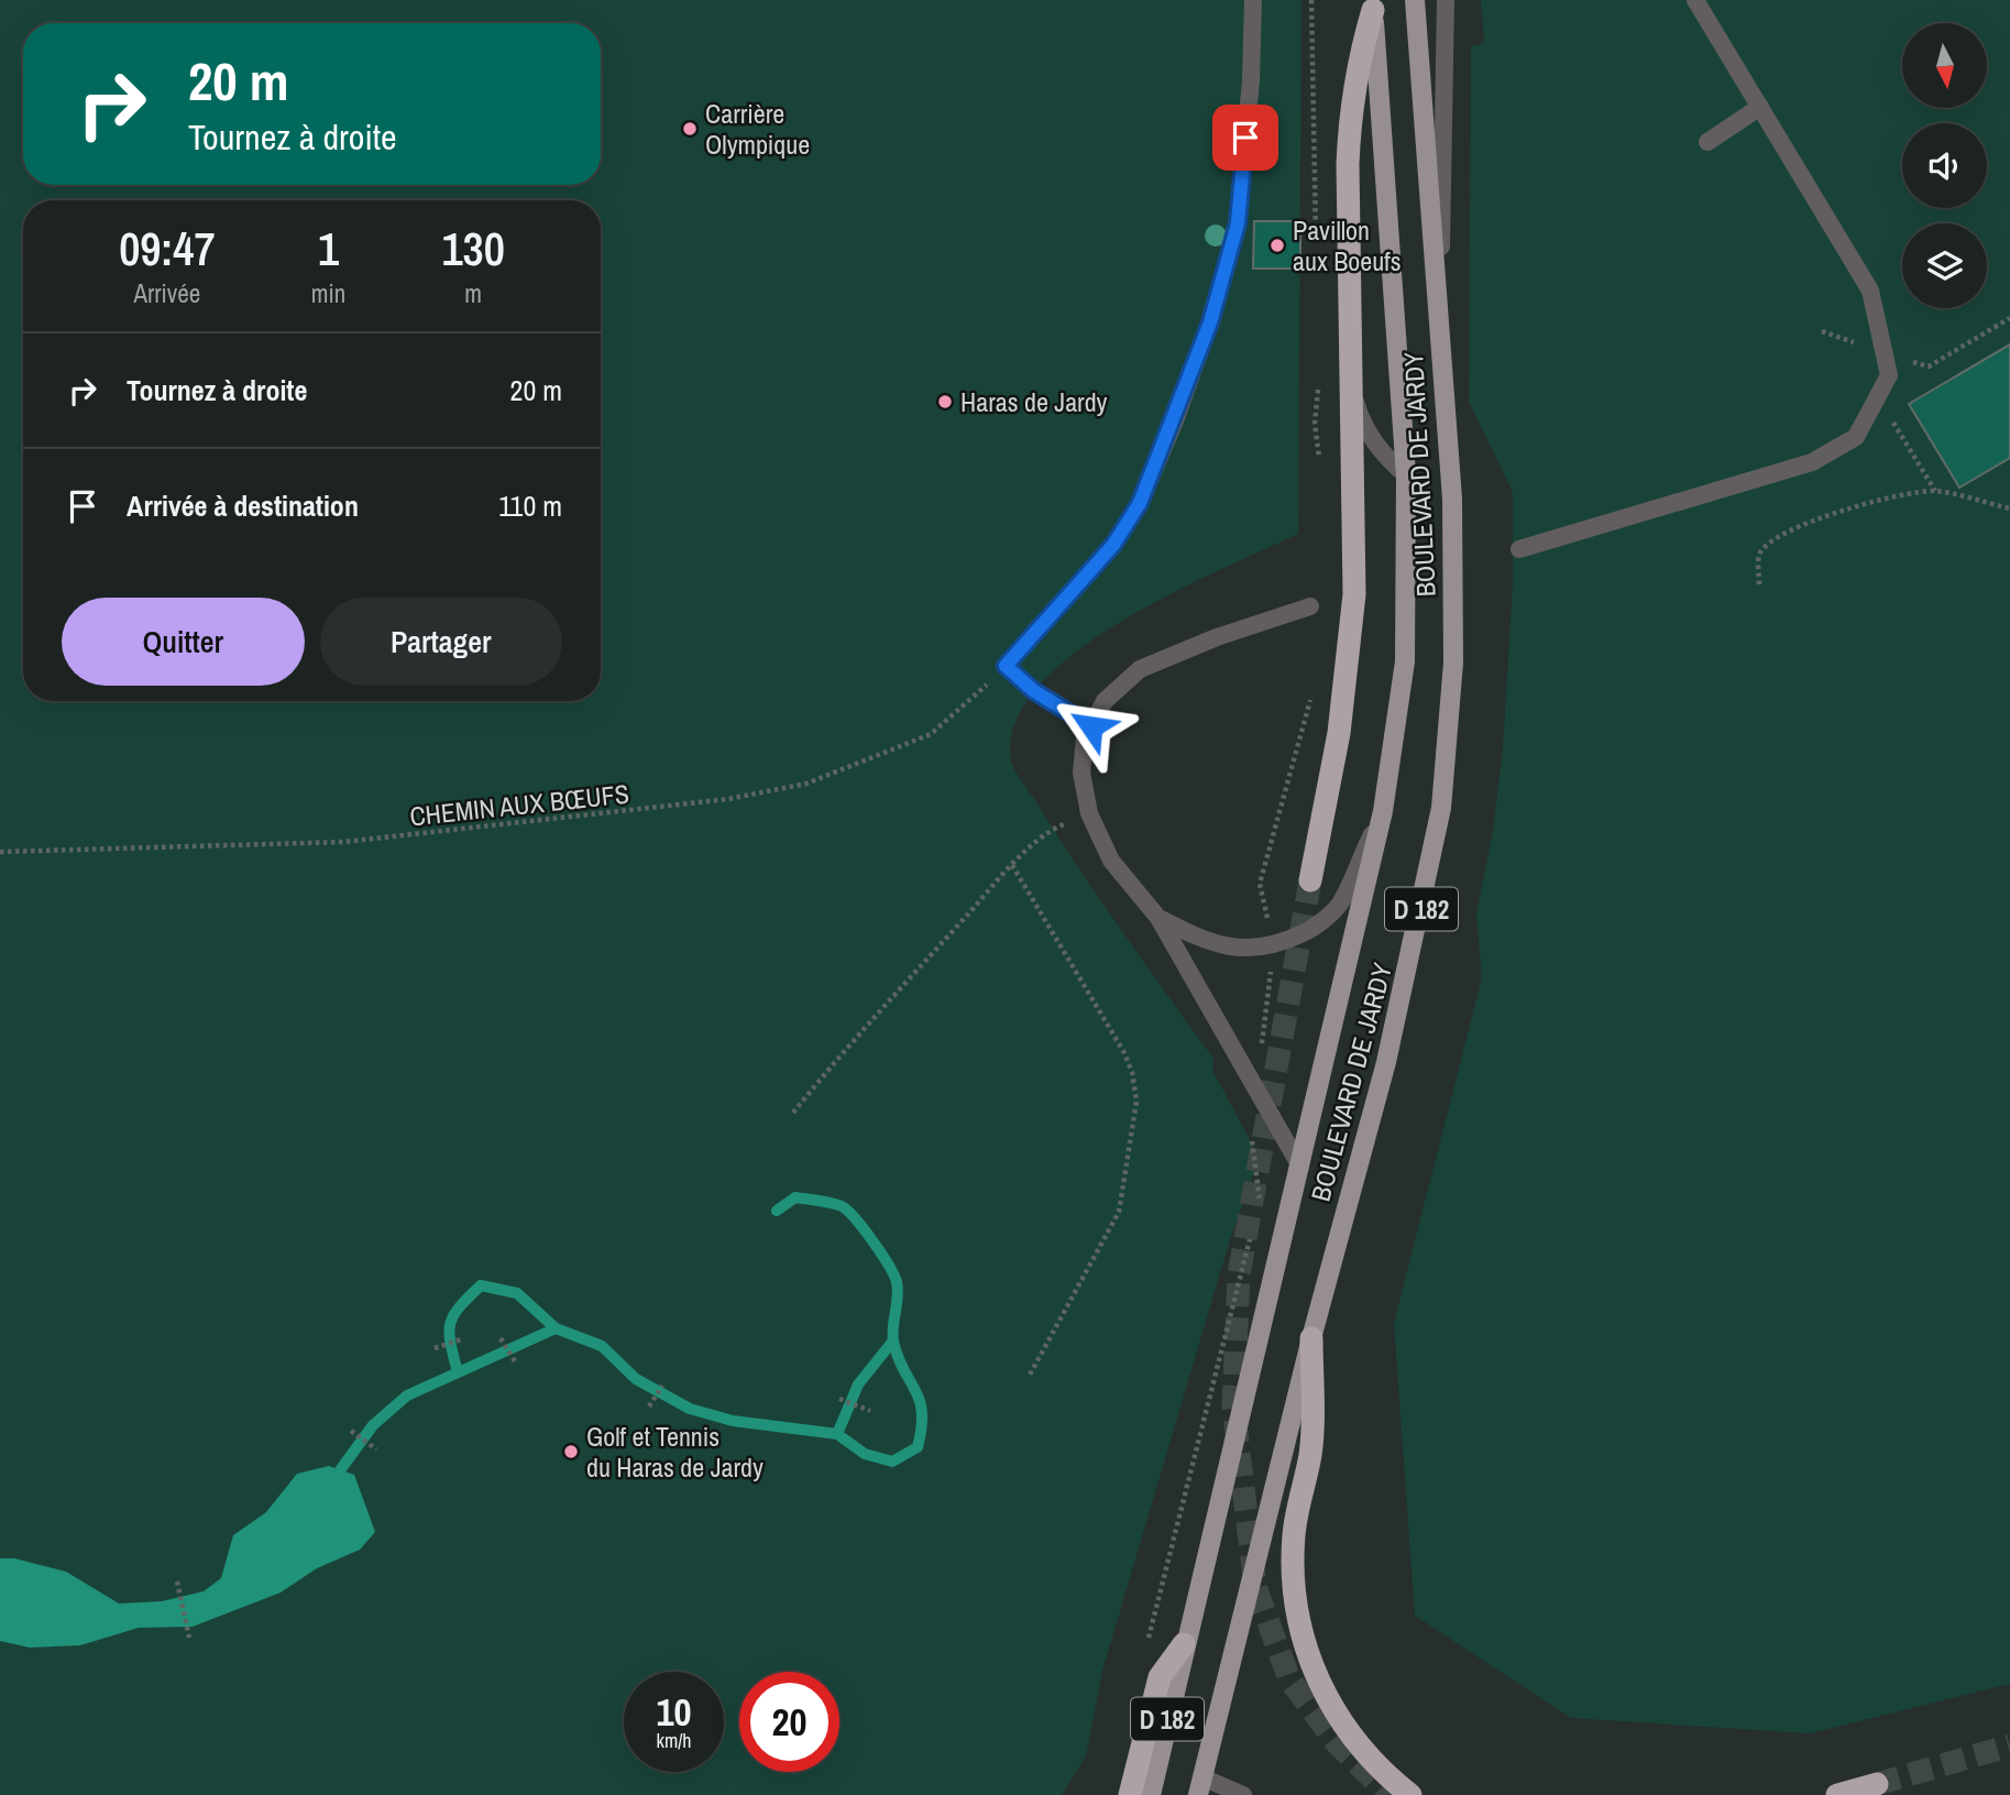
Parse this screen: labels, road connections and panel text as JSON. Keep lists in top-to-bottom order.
{
  "streets": {
    "main road": ["BOULEVARD DE JARDY", "D 182"],
    "path": ["CHEMIN AUX BŒUFS"]
  },
  "places": [
    "Carrière Olympique",
    "Pavillon aux Boeufs",
    "Haras de Jardy",
    "Golf et Tennis du Haras de Jardy"
  ],
  "north": "bottom",
  "page": {
    "turn": ["20 m", "Tournez à droite"],
    "eta": [
      "09:47",
      "Arrivée",
      "1",
      "min",
      "130",
      "m"
    ],
    "list": [
      {
        "name": "Tournez à droite",
        "value": "20 m"
      },
      {
        "name": "Arrivée à destination",
        "value": "110 m"
      }
    ],
    "buttons": ["Quitter", "Partager"],
    "speed": "10 km/h",
    "limit": "20"
  }
}
